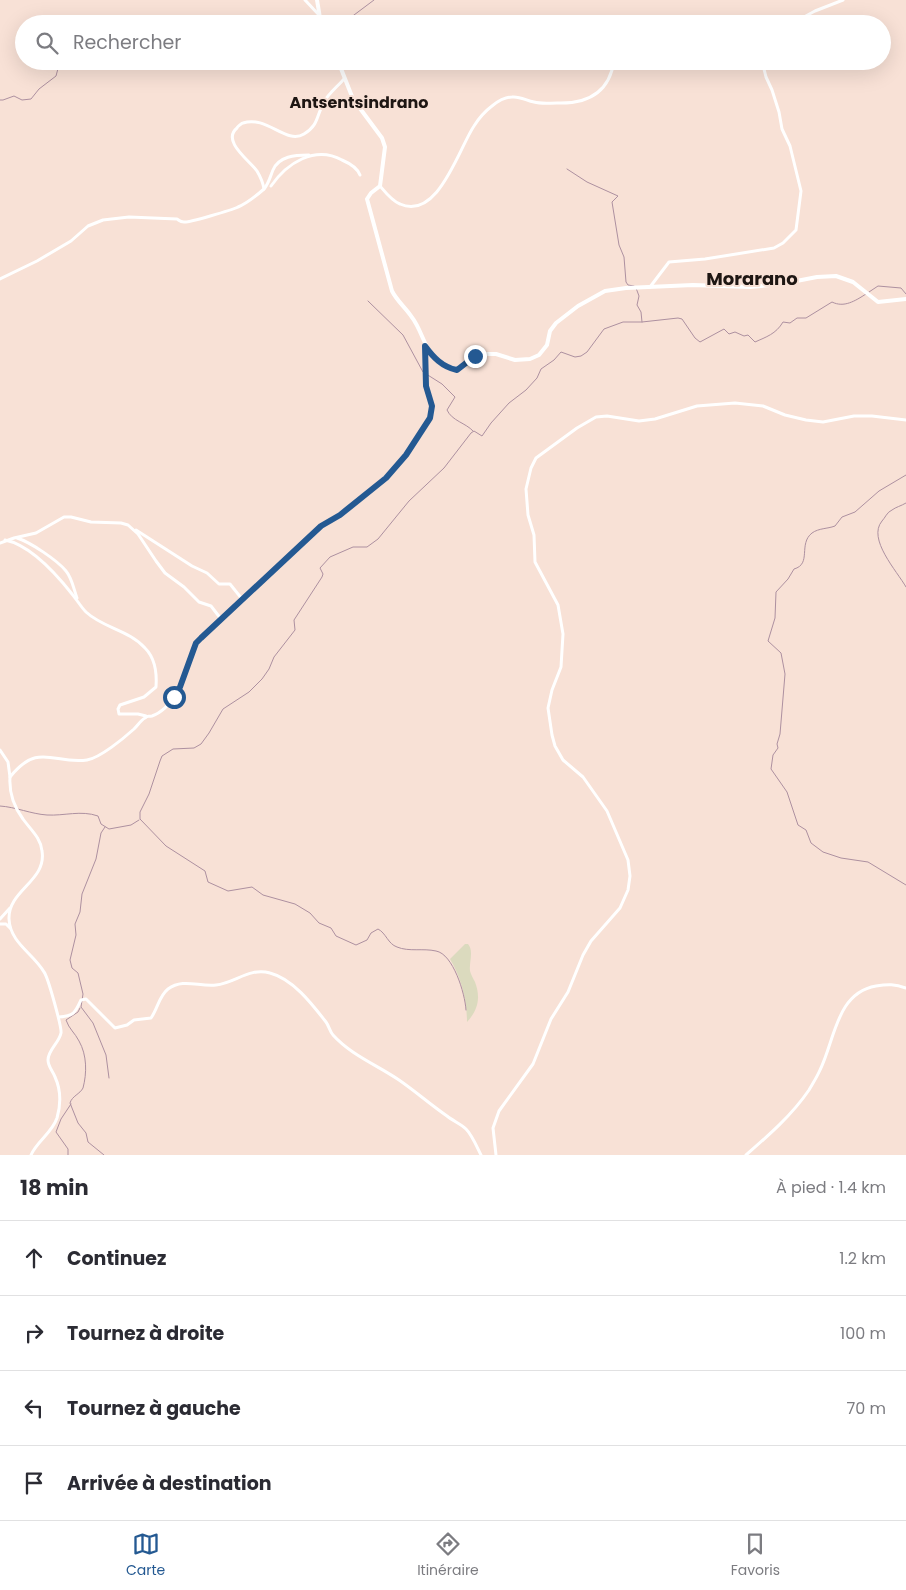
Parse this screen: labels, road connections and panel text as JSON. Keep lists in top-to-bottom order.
{
  "districts": ["Antsentsindrano", "Morarano"],
  "page": {
    "search": "Rechercher",
    "heading": ["18 min", "À pied · 1.4 km"],
    "list": [
      ["Continuez", "1.2 km"],
      ["Tournez à droite", "100 m"],
      ["Tournez à gauche", "70 m"],
      "Arrivée à destination"
    ],
    "nav": ["Carte", "Itinéraire", "Favoris"]
  }
}
